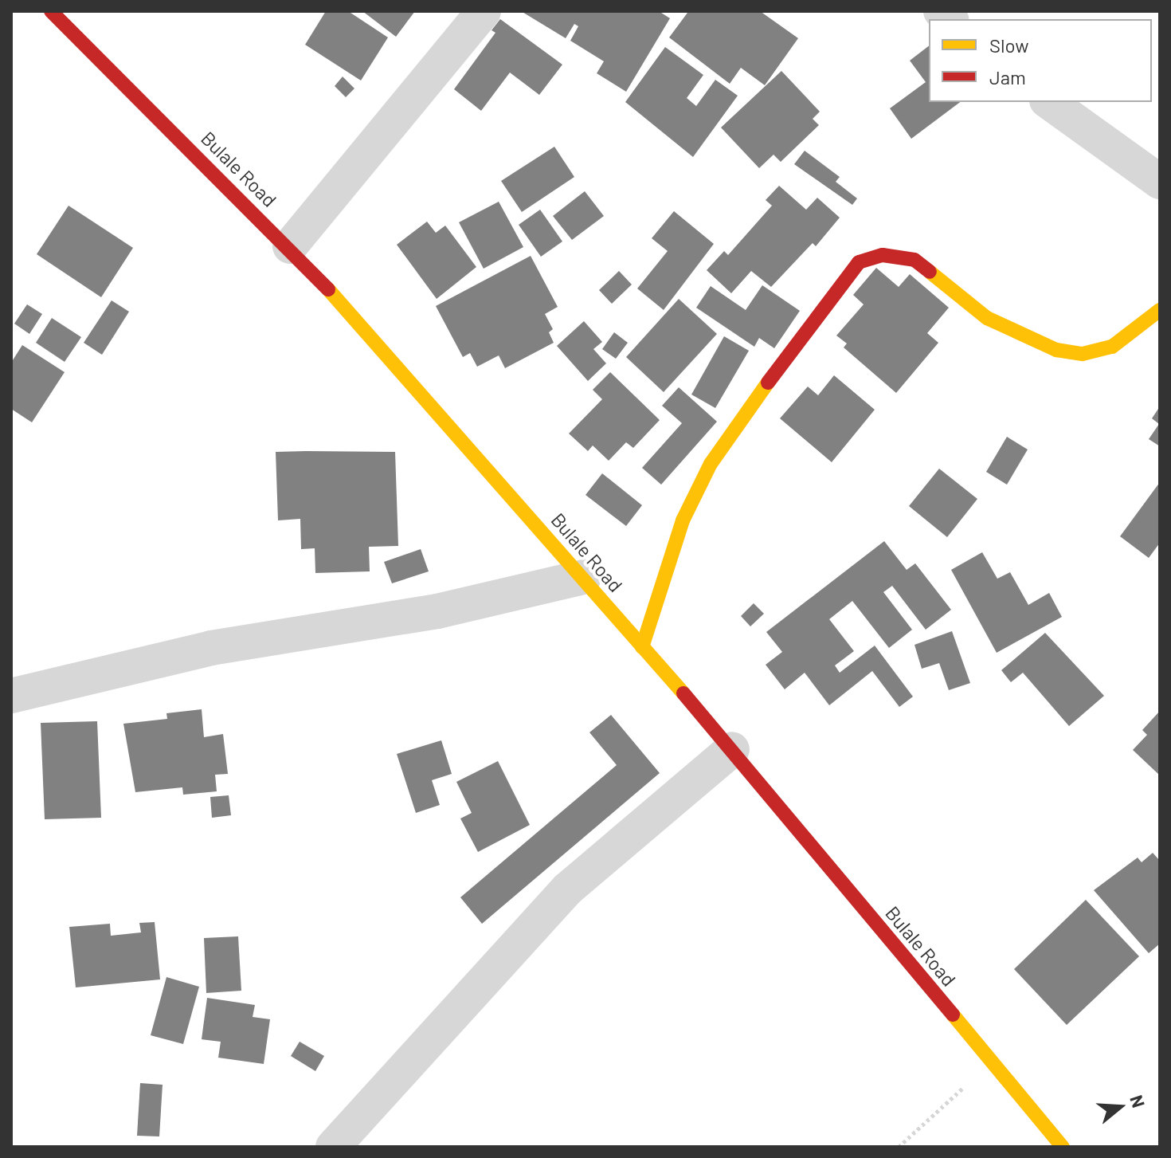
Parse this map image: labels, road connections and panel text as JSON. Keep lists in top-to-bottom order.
{
  "streets": {
    "street": ["Bulale Road"]
  },
  "legend": ["Slow", "Jam"],
  "north": "right"
}
